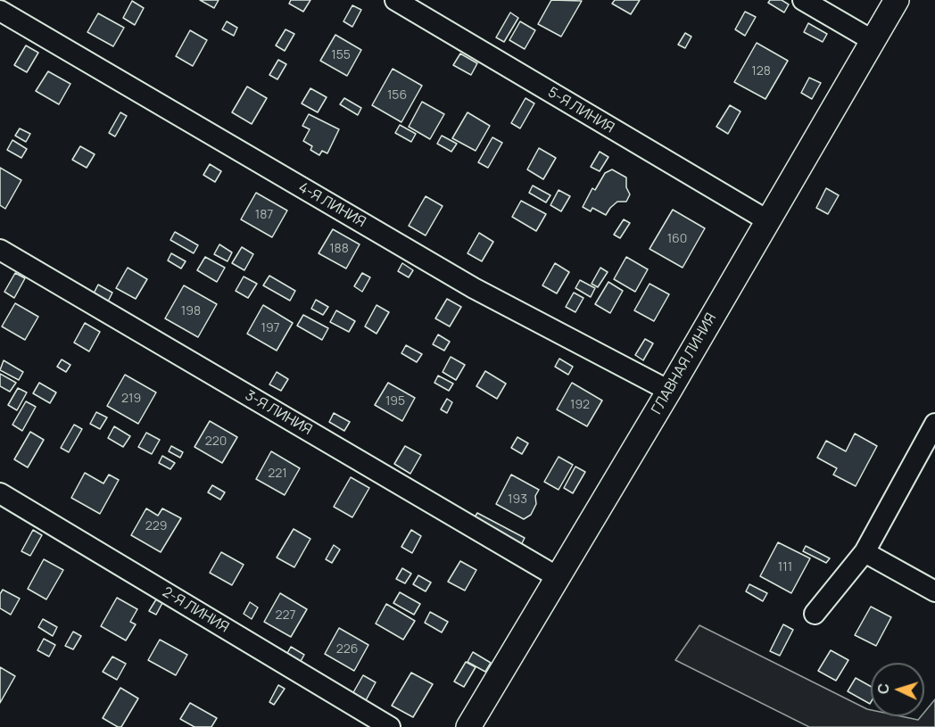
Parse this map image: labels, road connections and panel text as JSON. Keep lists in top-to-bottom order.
{
  "streets": {
    "street": [
      "5-Я ЛИНИЯ",
      "4-Я ЛИНИЯ",
      "ГЛАВНАЯ ЛИНИЯ",
      "3-Я ЛИНИЯ",
      "2-Я ЛИНИЯ"
    ]
  },
  "crossings": [
    ["5-Я ЛИНИЯ", "ГЛАВНАЯ ЛИНИЯ"],
    ["4-Я ЛИНИЯ", "ГЛАВНАЯ ЛИНИЯ"],
    ["ГЛАВНАЯ ЛИНИЯ", "3-Я ЛИНИЯ"]
  ],
  "house_numbers": [
    "155",
    "128",
    "156",
    "187",
    "160",
    "188",
    "198",
    "197",
    "219",
    "195",
    "192",
    "220",
    "221",
    "193",
    "229",
    "111",
    "227",
    "226"
  ],
  "north": "left"
}
